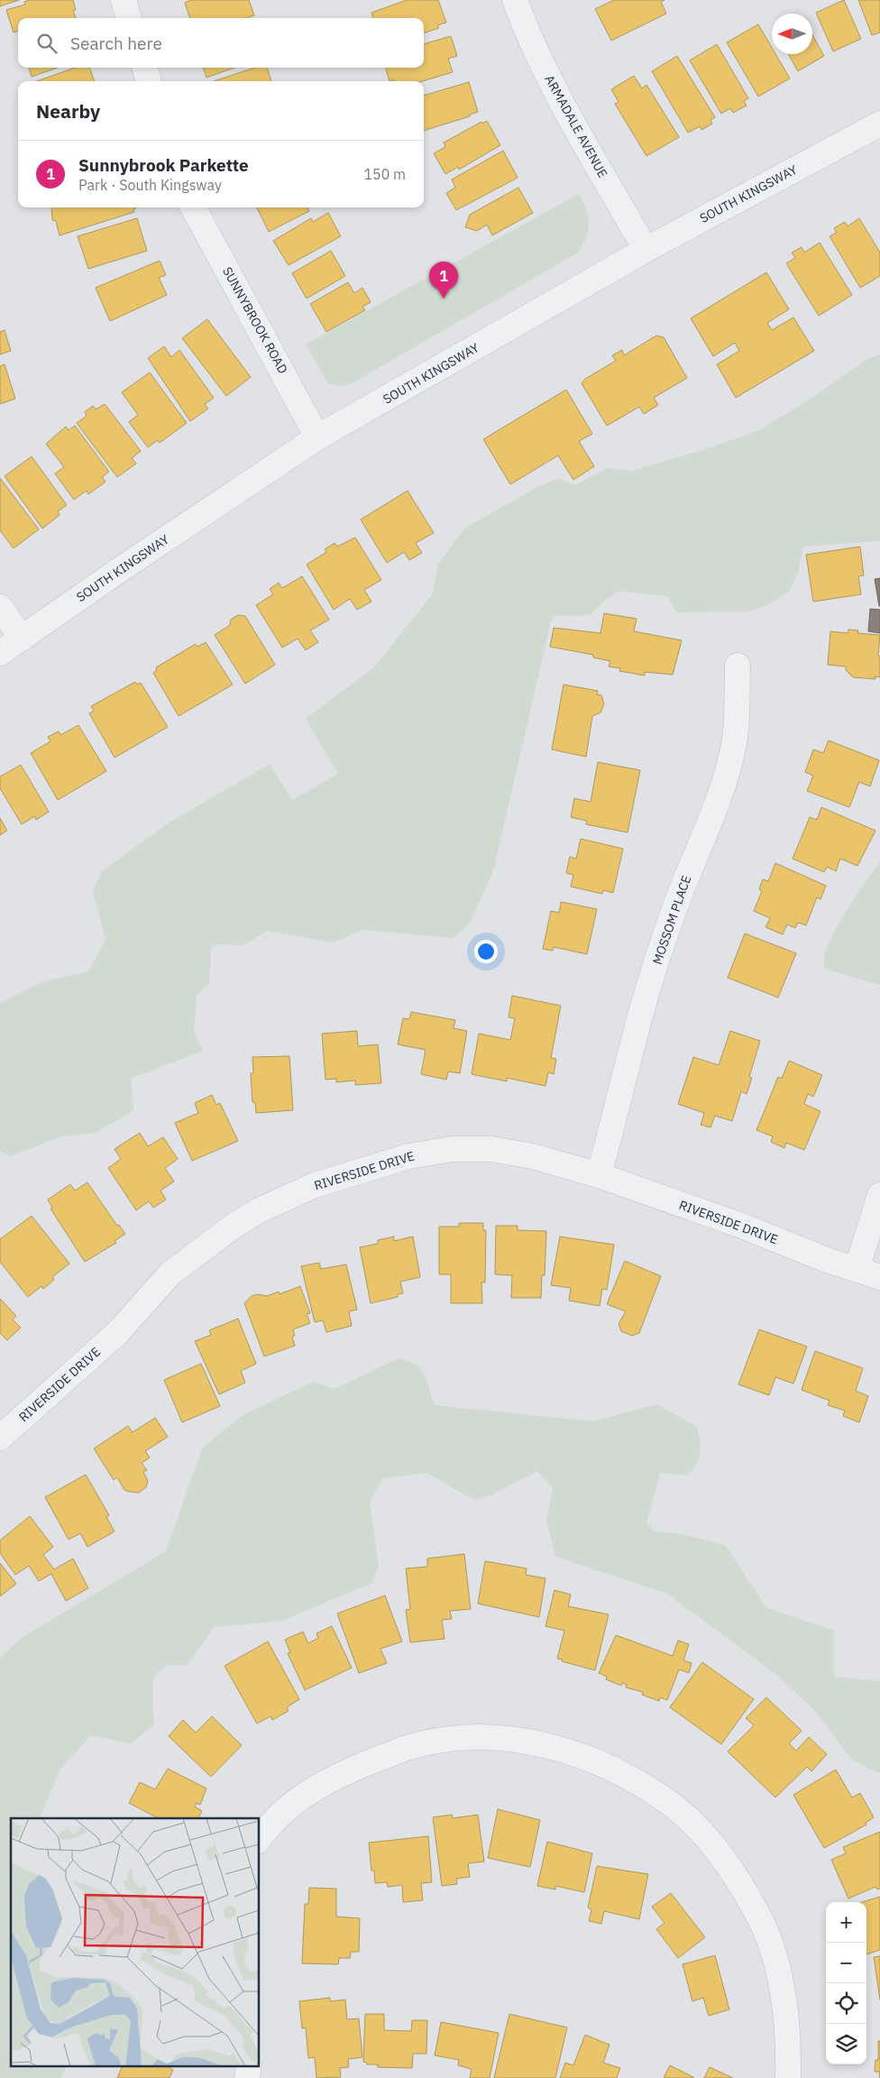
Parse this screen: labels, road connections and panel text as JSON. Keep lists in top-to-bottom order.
{
  "streets": {
    "street": [
      "ARMADALE AVENUE",
      "SOUTH KINGSWAY",
      "SUNNYBROOK ROAD",
      "MOSSOM PLACE",
      "RIVERSIDE DRIVE"
    ]
  },
  "crossings": [
    ["ARMADALE AVENUE", "SOUTH KINGSWAY"],
    ["SOUTH KINGSWAY", "SUNNYBROOK ROAD"],
    ["MOSSOM PLACE", "RIVERSIDE DRIVE"]
  ],
  "north": "left",
  "page": {
    "search": "Search here",
    "heading": "Nearby",
    "list": [
      {
        "mark": "1",
        "name": "Sunnybrook Parkette",
        "note": "Park · South Kingsway",
        "value": "150 m"
      }
    ],
    "pins": "1",
    "map_buttons": ["+", "−"]
  }
}
